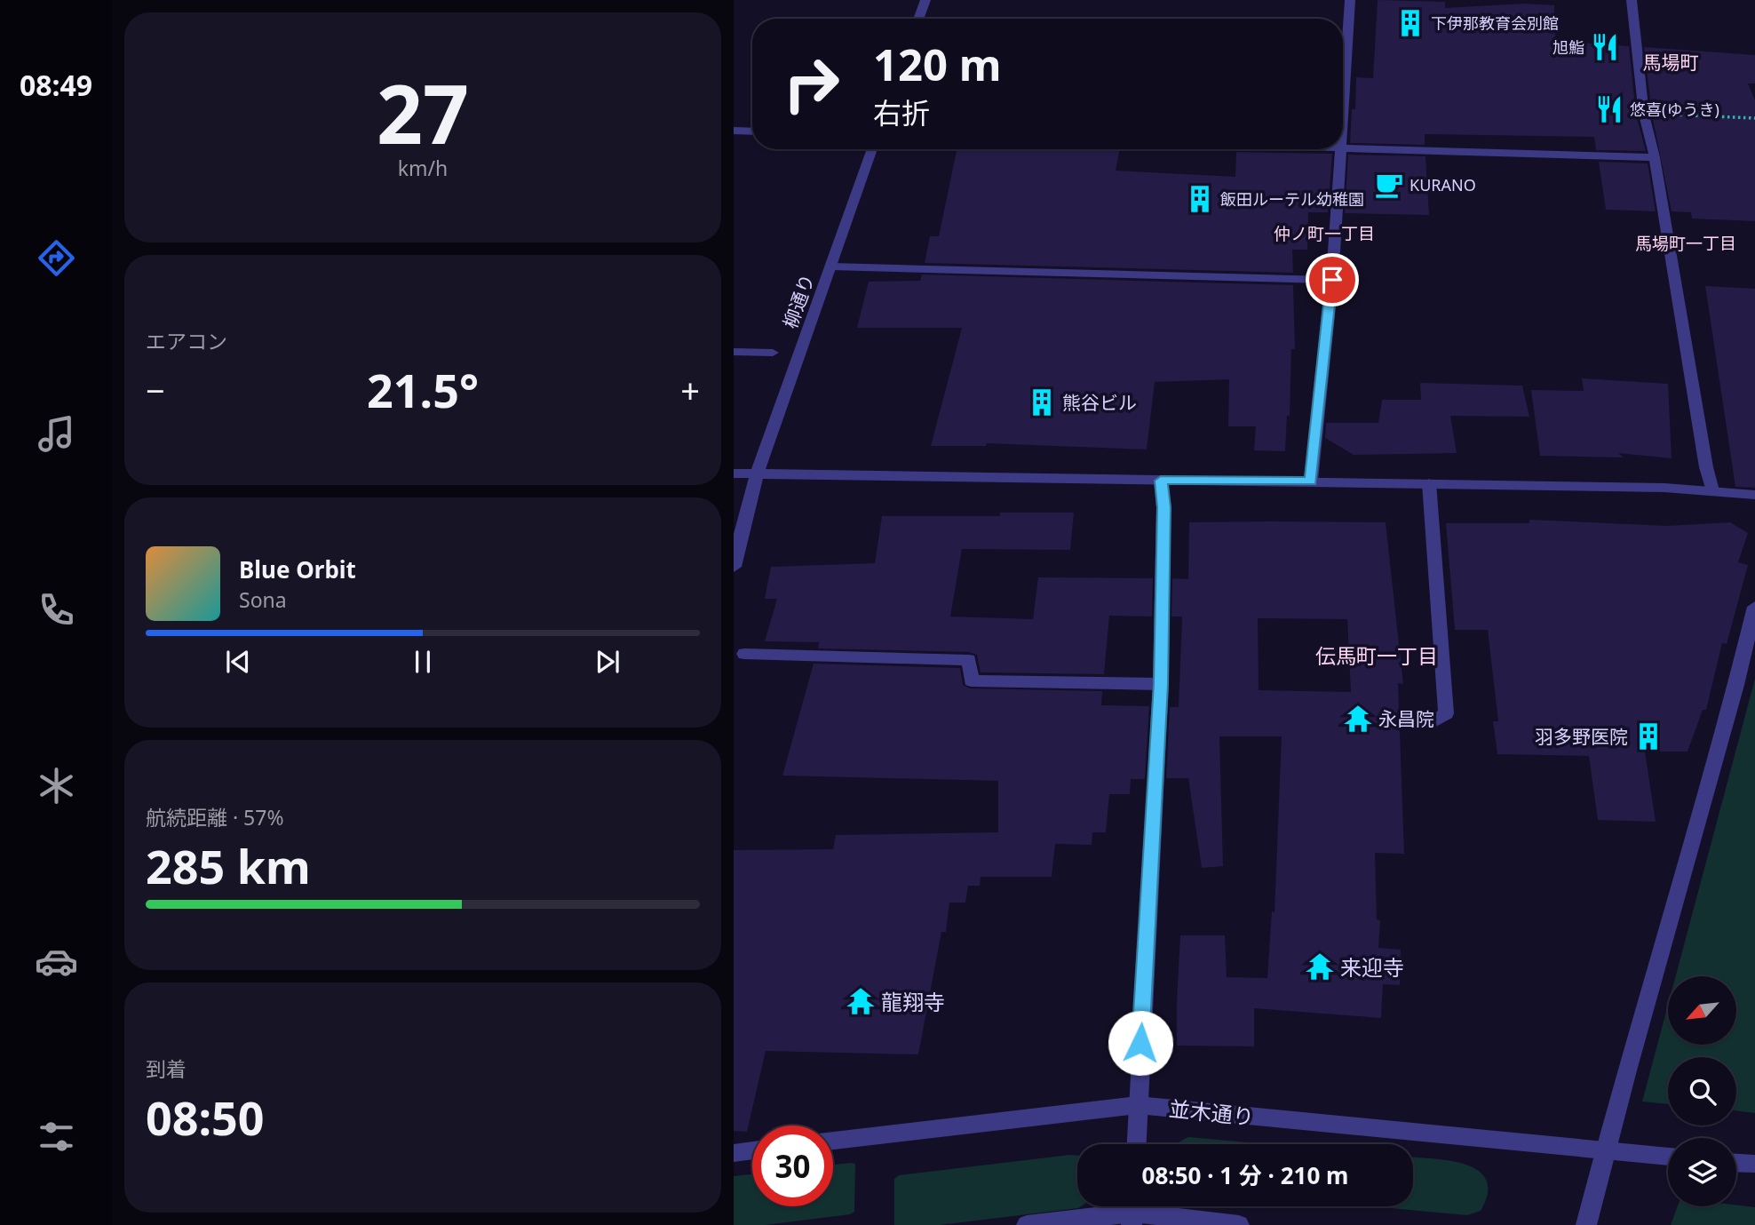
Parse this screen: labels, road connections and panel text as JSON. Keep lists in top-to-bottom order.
{
  "streets": {
    "street": ["柳通り", "並木通り"]
  },
  "districts": [
    "馬場町",
    "仲ノ町一丁目",
    "馬場町一丁目",
    "伝馬町一丁目"
  ],
  "places": {
    "building": [
      "下伊那教育会別館",
      "飯田ルーテル幼稚園",
      "熊谷ビル",
      "羽多野医院"
    ],
    "restaurant": ["旭鮨", "悠喜(ゆうき)"],
    "cafe": ["KURANO"],
    "temple": ["永昌院", "来迎寺", "龍翔寺"]
  },
  "north": "bottom left",
  "page": {
    "tabs": "08:49",
    "tile": [
      ["27", "km/h"],
      "エアコン",
      ["航続距離 · 57%", "285 km"],
      ["到着", "08:50"]
    ],
    "turn": ["120 m", "右折"],
    "heat": ["−", "21.5°", "+"],
    "song": ["Blue Orbit", "Sona"],
    "limit": "30",
    "trip": "08:50 · 1 分 · 210 m"
  }
}
